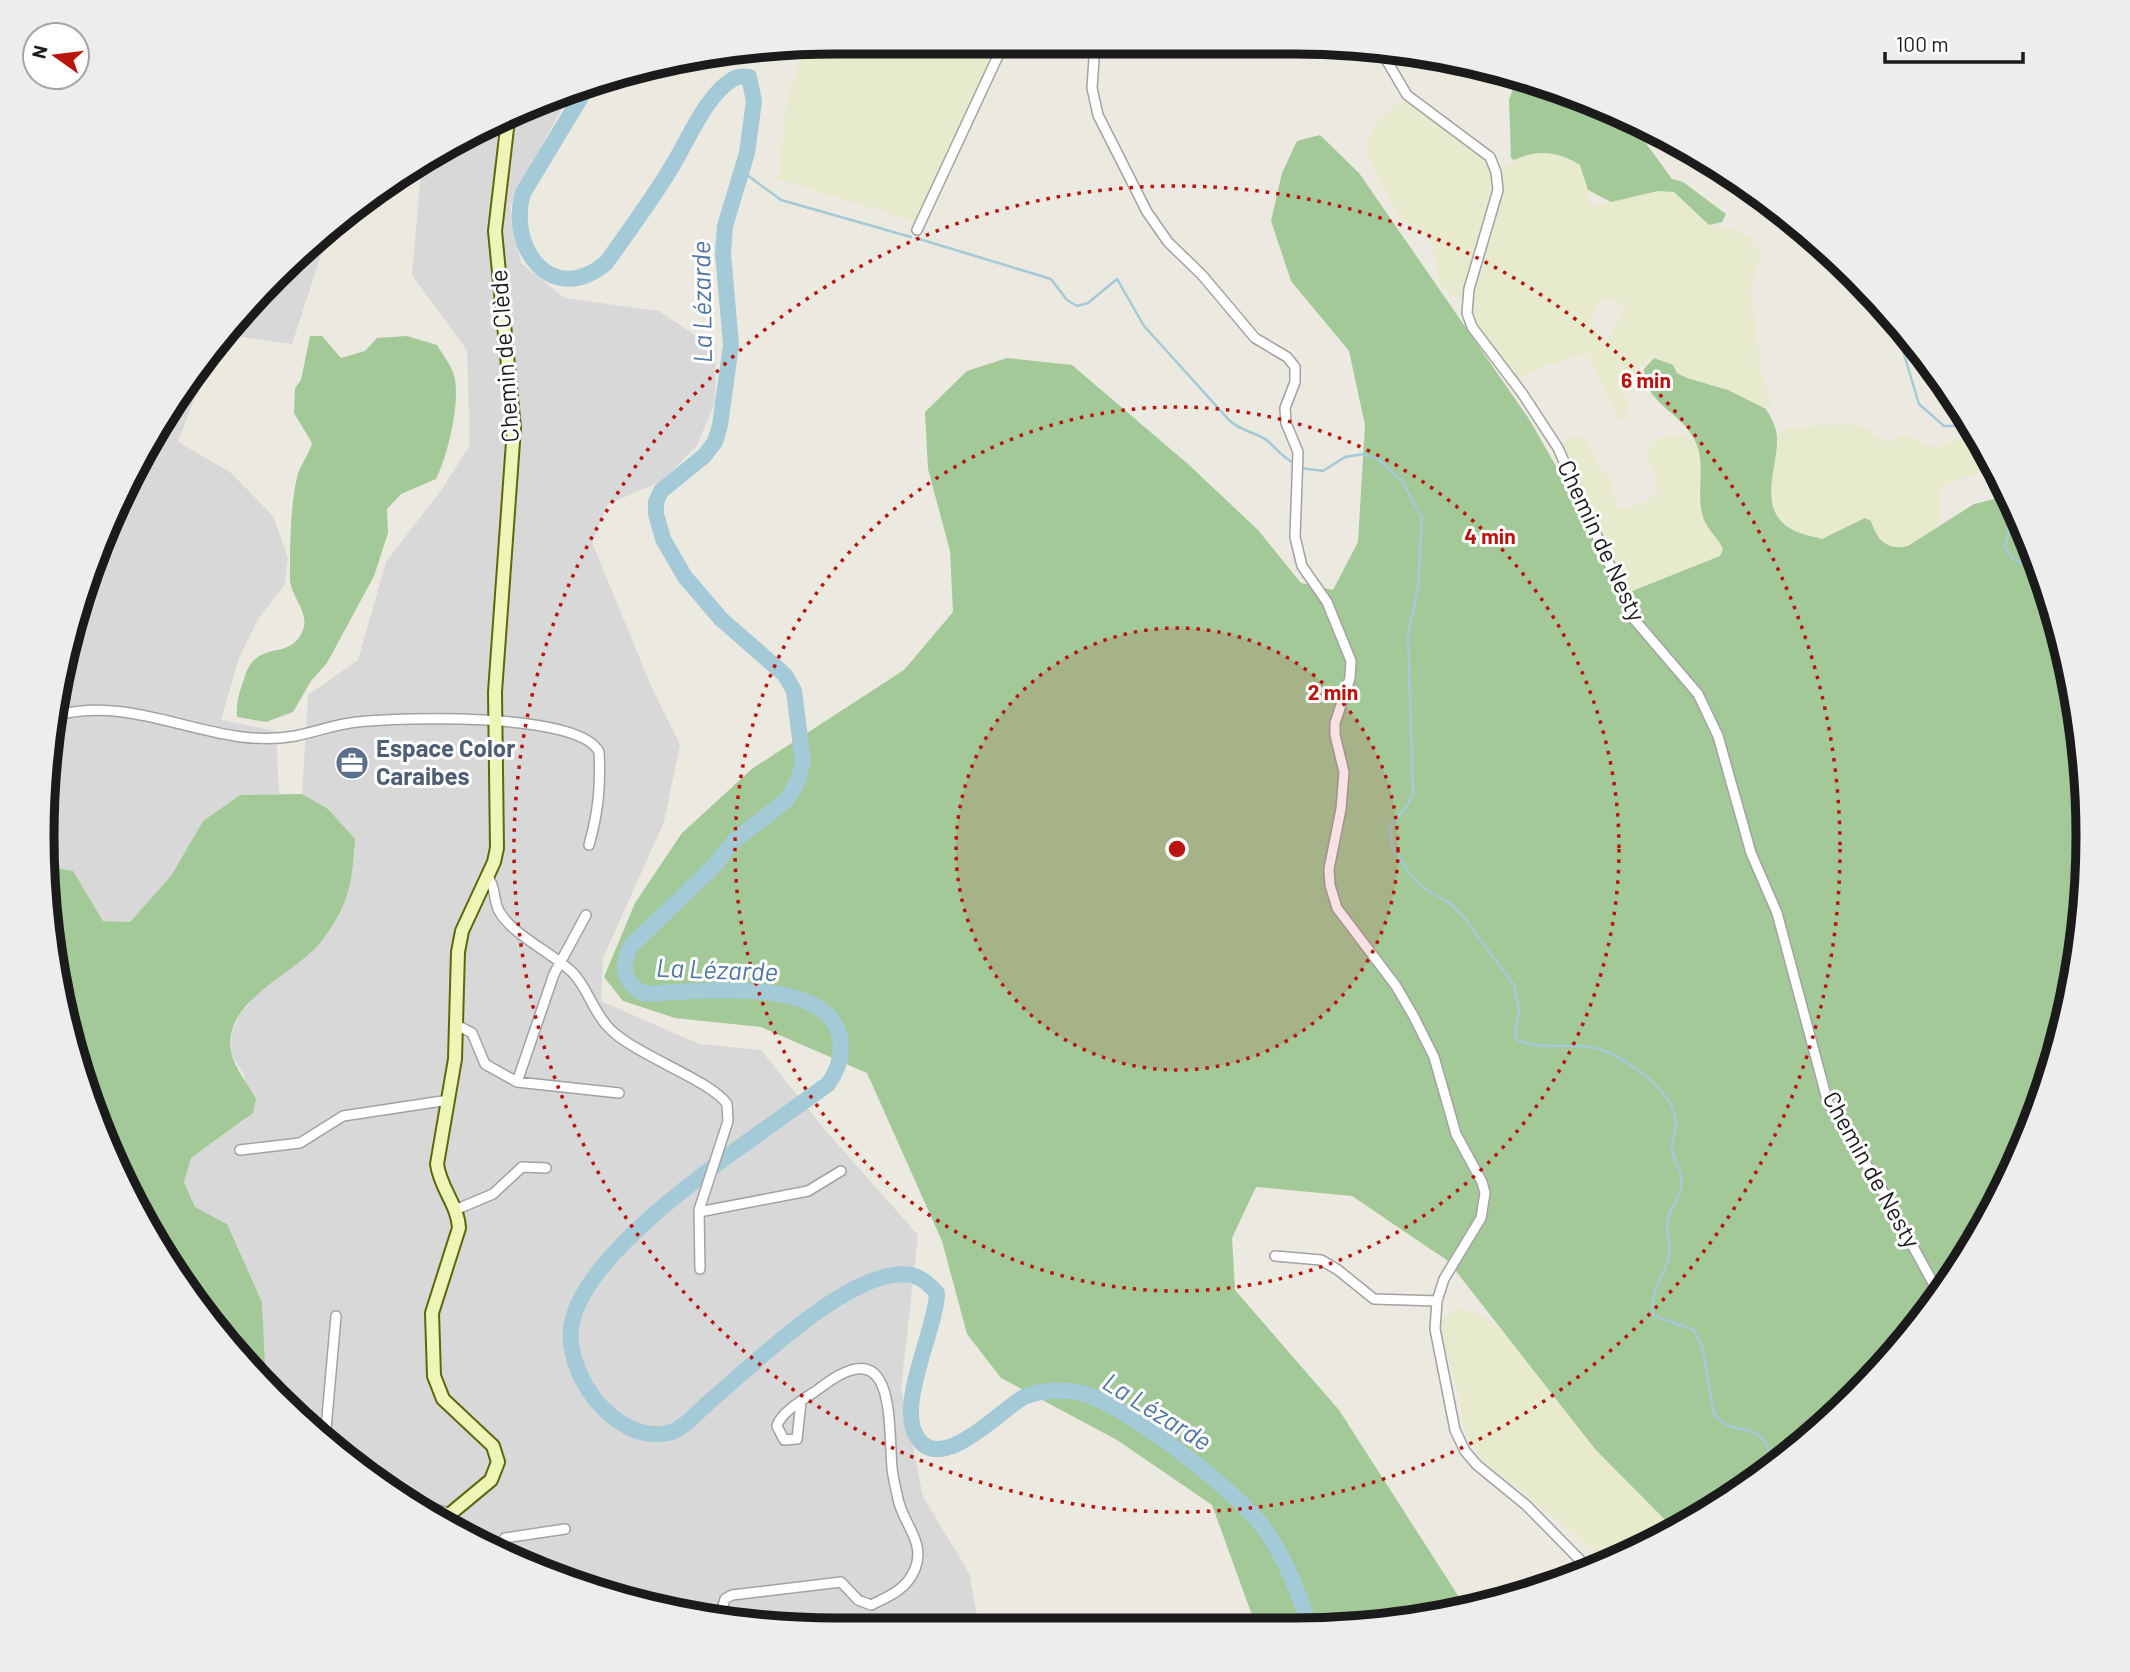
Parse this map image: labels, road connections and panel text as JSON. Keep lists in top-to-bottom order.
{
  "streets": {
    "main road": ["Chemin de Clède"],
    "street": ["Chemin de Nesty"]
  },
  "water": ["La Lézarde"],
  "places": {
    "office": ["Espace Color Caraibes"]
  },
  "scale_bar": "100 m",
  "north": "left",
  "rings": ["6 min", "4 min", "2 min"]
}
